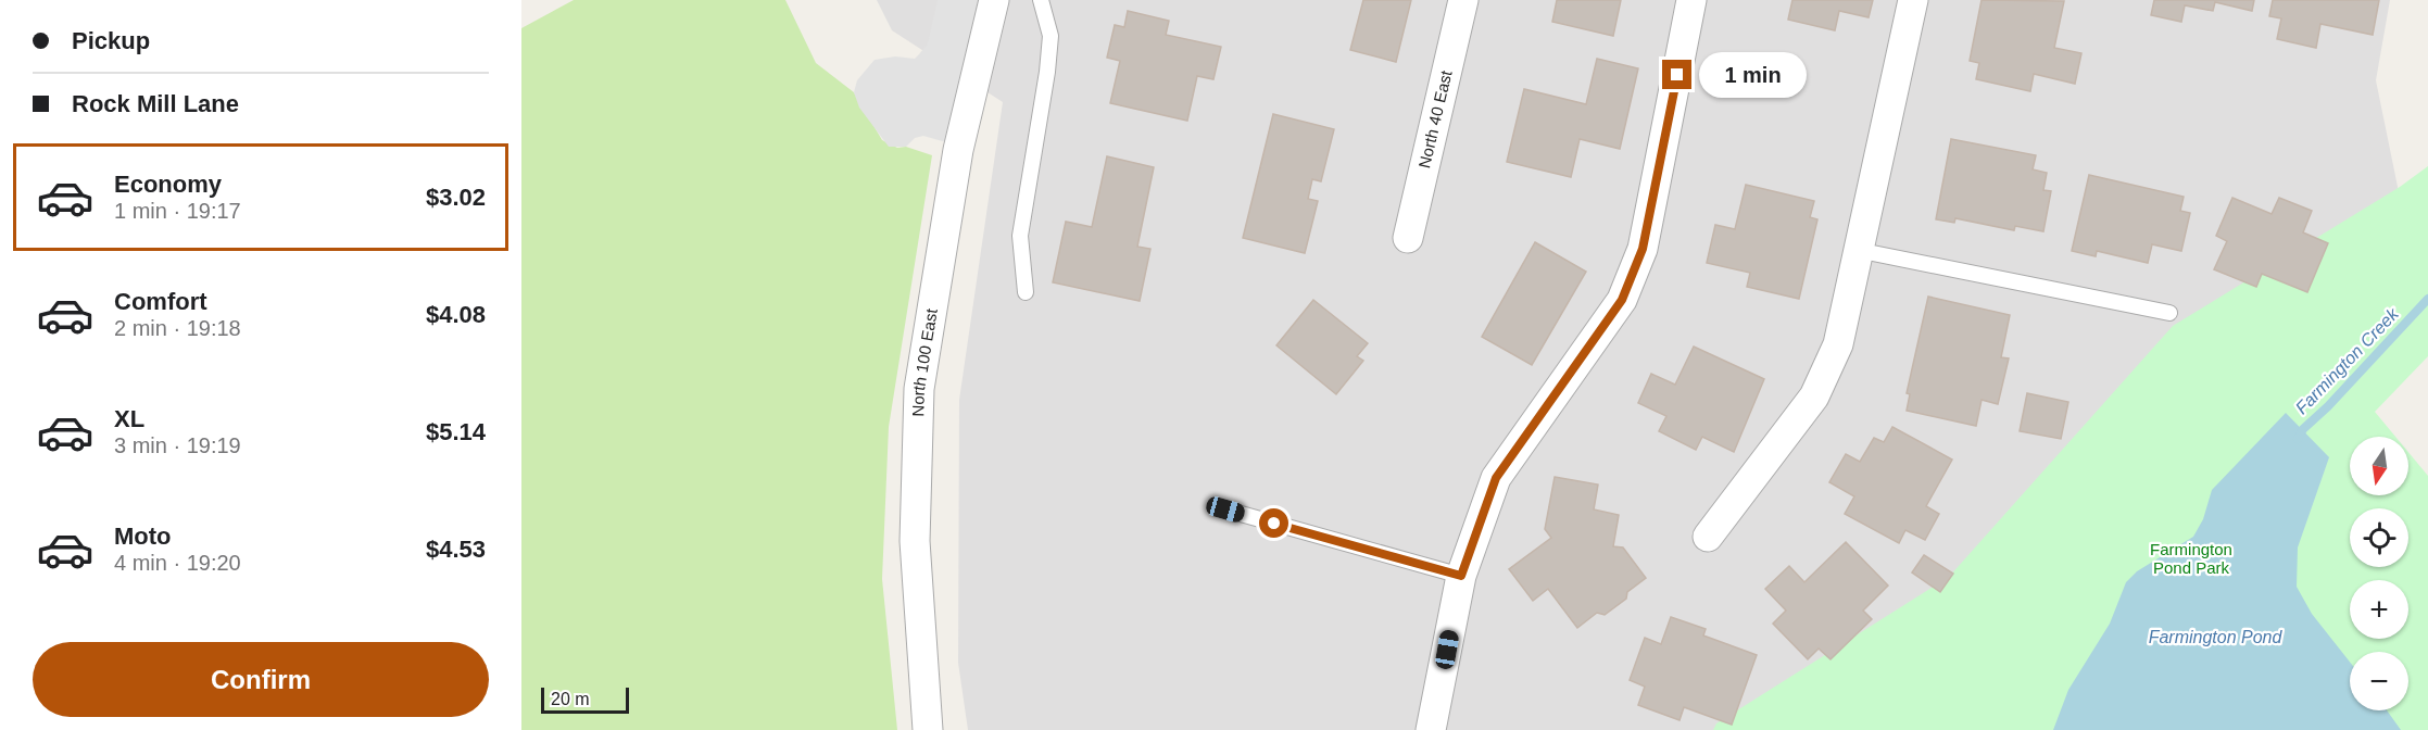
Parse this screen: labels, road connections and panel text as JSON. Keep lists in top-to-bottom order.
{
  "streets": {
    "street": ["North 40 East", "North 100 East"]
  },
  "water": ["Farmington Creek", "Farmington Pond"],
  "parks": ["Farmington Pond Park"],
  "scale_bar": "20 m",
  "north": "bottom",
  "page": {
    "banner": ["Pickup", "Rock Mill Lane"],
    "bubble": "1 min",
    "list": [
      {
        "name": "Economy",
        "note": "1 min · 19:17",
        "value": "$3.02"
      },
      {
        "name": "Comfort",
        "note": "2 min · 19:18",
        "value": "$4.08"
      },
      {
        "name": "XL",
        "note": "3 min · 19:19",
        "value": "$5.14"
      },
      {
        "name": "Moto",
        "note": "4 min · 19:20",
        "value": "$4.53"
      }
    ],
    "map_buttons": ["+", "−"],
    "buttons": "Confirm",
    "scale": "20 m"
  }
}
